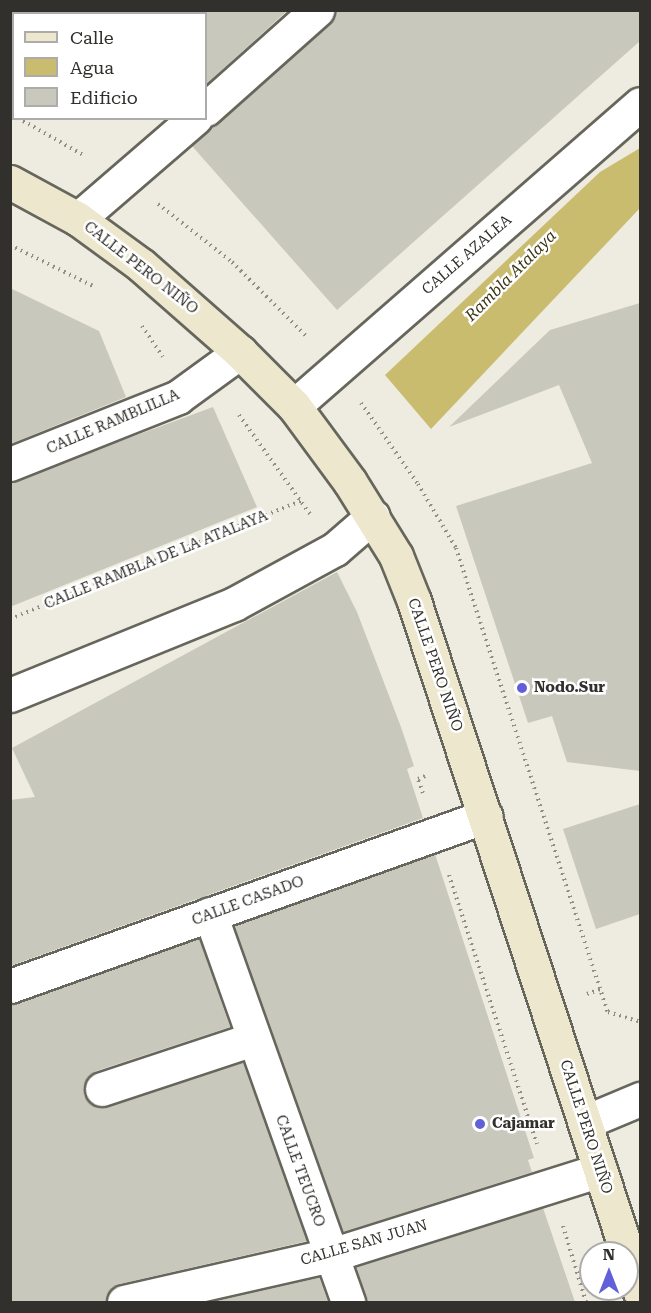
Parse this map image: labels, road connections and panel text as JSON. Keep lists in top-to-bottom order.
{
  "streets": {
    "street": [
      "CALLE AZALEA",
      "CALLE PERO NIÑO",
      "CALLE RAMBLILLA",
      "CALLE CASADO",
      "CALLE TEUCRO",
      "CALLE SAN JUAN"
    ],
    "path": ["CALLE RAMBLA DE LA ATALAYA"]
  },
  "crossings": [
    ["CALLE AZALEA", "CALLE PERO NIÑO"],
    ["CALLE PERO NIÑO", "CALLE RAMBLILLA"],
    ["CALLE PERO NIÑO", "CALLE CASADO"],
    ["CALLE PERO NIÑO", "CALLE SAN JUAN"],
    ["CALLE CASADO", "CALLE TEUCRO"],
    ["CALLE TEUCRO", "CALLE SAN JUAN"]
  ],
  "water": ["Rambla Atalaya"],
  "places": ["Nodo.Sur", "Cajamar"],
  "legend": ["Calle", "Agua", "Edificio"],
  "north": "top"
}
